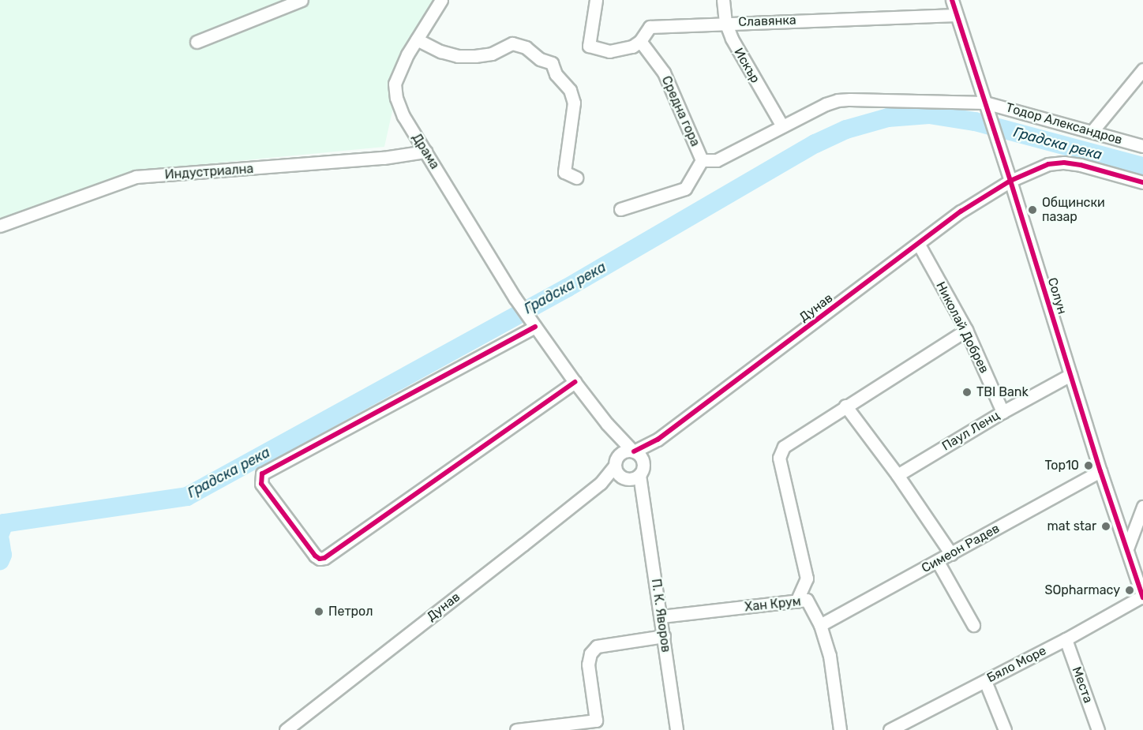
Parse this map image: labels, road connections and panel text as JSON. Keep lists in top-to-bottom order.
{
  "streets": {
    "street": [
      "Славянка",
      "Искър",
      "Средна гора",
      "Тодор Александров",
      "Драма",
      "Индустриална",
      "Солун",
      "Дунав",
      "Николай Добрев",
      "Паул Ленц",
      "Симеон Радев",
      "Хан Крум",
      "П. К. Яворов",
      "Бяло Море",
      "Места"
    ]
  },
  "crossings": [
    ["Славянка", "Искър"],
    ["Славянка", "Средна гора"],
    ["Славянка", "Солун"],
    ["Искър", "Тодор Александров"],
    ["Средна гора", "Тодор Александров"],
    ["Тодор Александров", "Солун"],
    ["Драма", "Индустриална"],
    ["Драма", "П. К. Яворов"],
    ["Солун", "Дунав"],
    ["Солун", "Паул Ленц"],
    ["Солун", "Симеон Радев"],
    ["Солун", "Бяло Море"],
    ["Дунав", "Николай Добрев"],
    ["Дунав", "П. К. Яворов"],
    ["Николай Добрев", "Паул Ленц"],
    ["Симеон Радев", "Хан Крум"],
    ["Хан Крум", "П. К. Яворов"],
    ["Бяло Море", "Места"]
  ],
  "water": ["Градска река"],
  "places": [
    "Общински пазар",
    "TBI Bank",
    "Top10",
    "mat star",
    "SOpharmacy",
    "Петрол"
  ]
}
